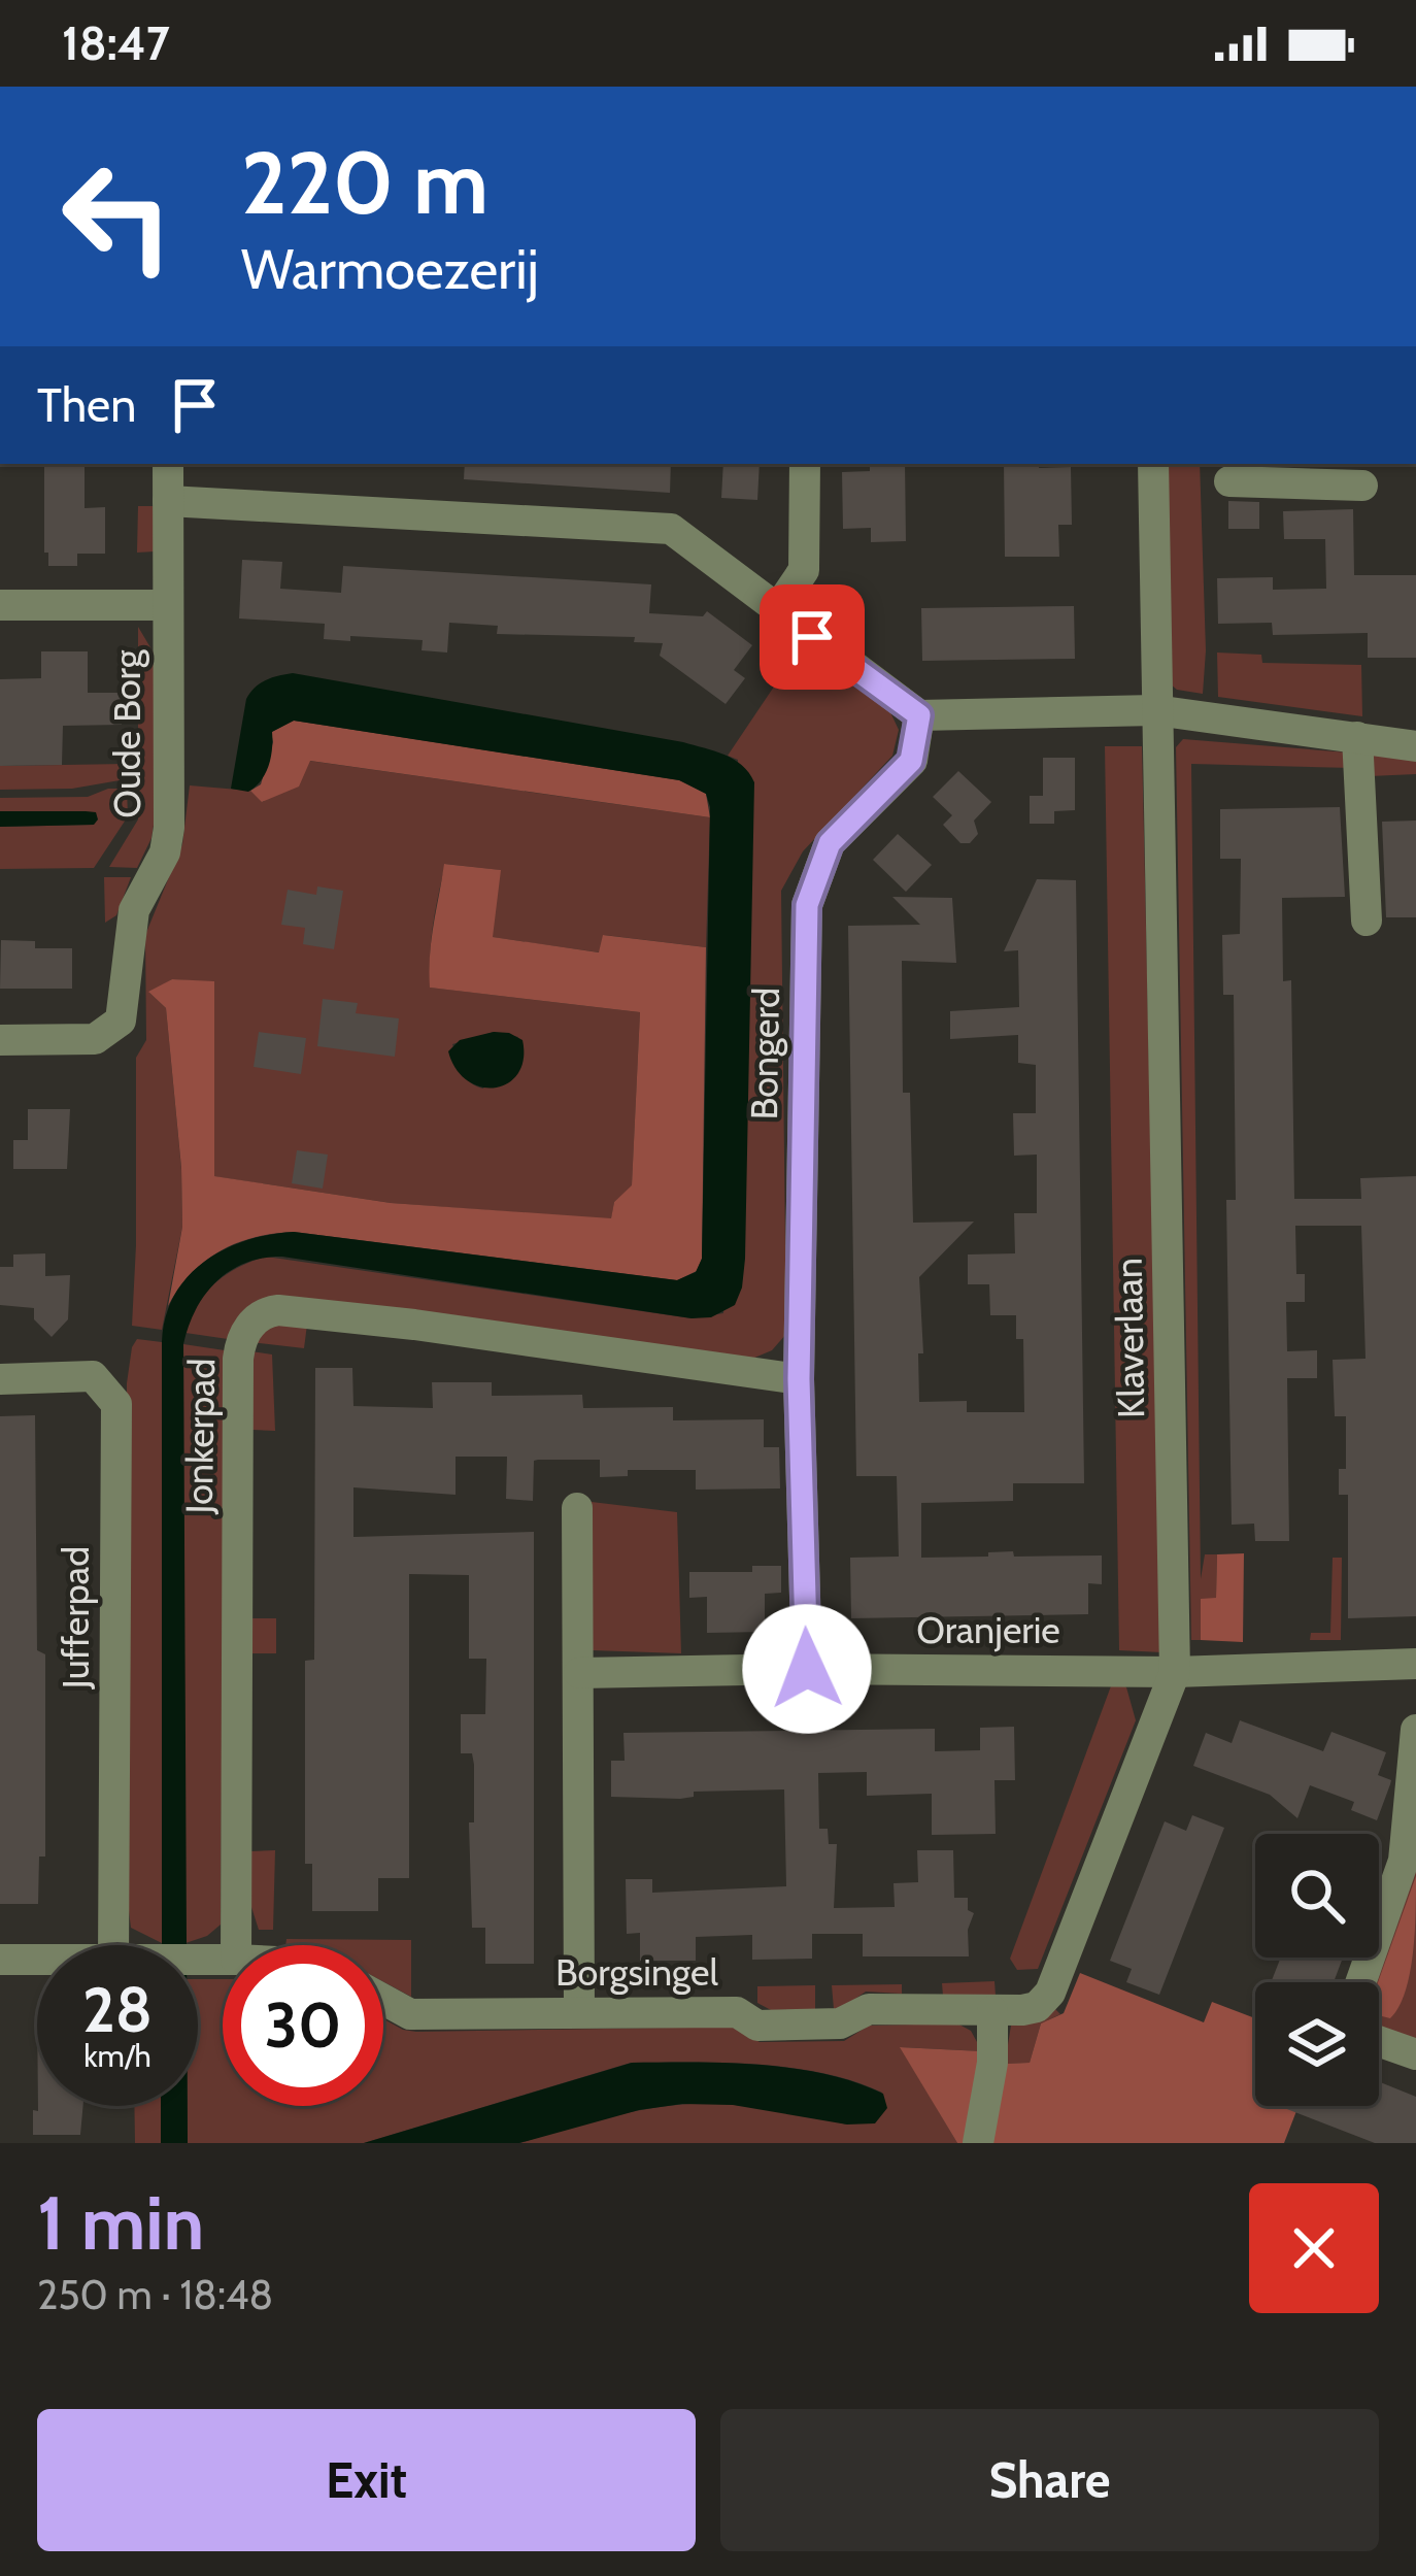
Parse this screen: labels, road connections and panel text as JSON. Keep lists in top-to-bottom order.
{
  "streets": {
    "street": [
      "Oude Borg",
      "Bongerd",
      "Klaverlaan",
      "Jonkerpad",
      "Jufferpad",
      "Oranjerie",
      "Borgsingel"
    ]
  },
  "crossings": [
    ["Bongerd", "Jonkerpad"],
    ["Bongerd", "Oranjerie"],
    ["Klaverlaan", "Oranjerie"],
    ["Klaverlaan", "Borgsingel"]
  ],
  "page": {
    "status": "18:47",
    "turn": ["220 m", "Warmoezerij"],
    "then": "Then",
    "speed": "28 km/h",
    "limit": "30",
    "heading": ["1 min", "250 m · 18:48"],
    "buttons": ["Exit", "Share"]
  }
}
